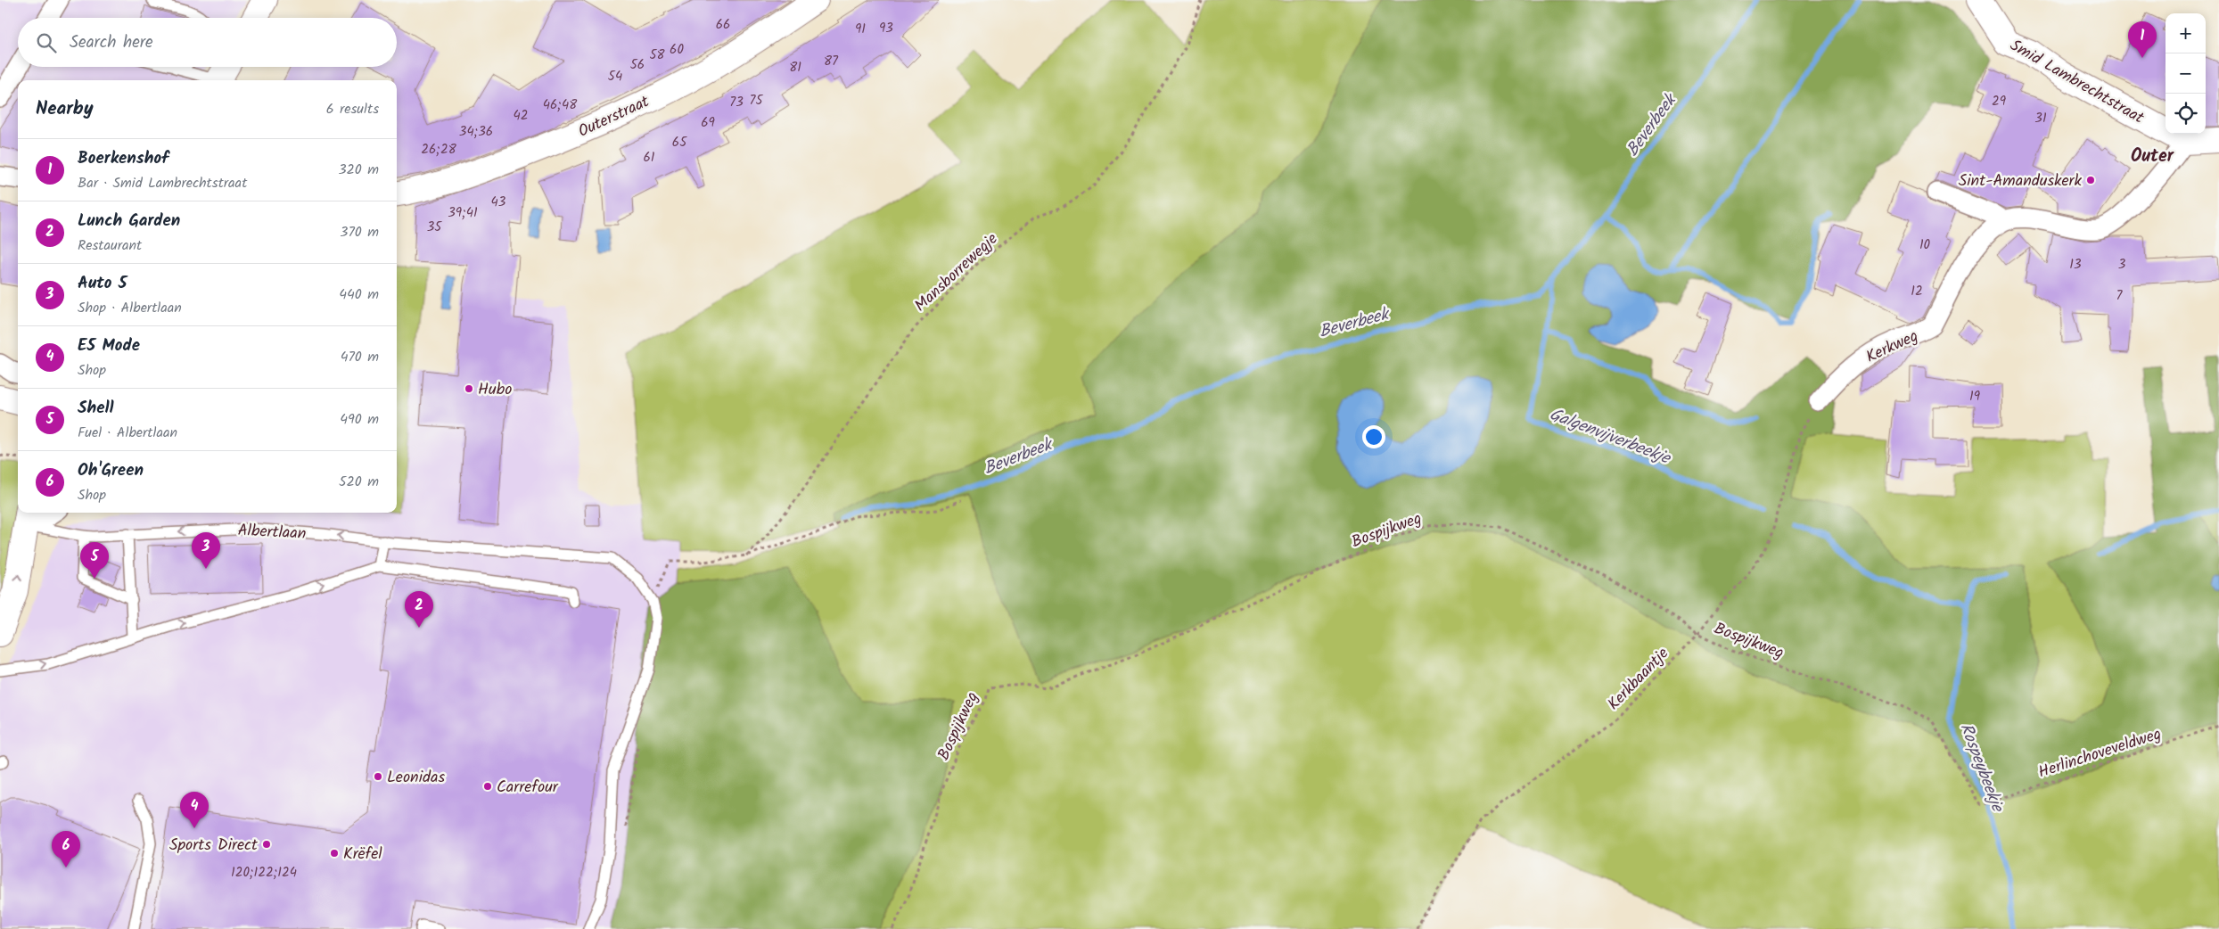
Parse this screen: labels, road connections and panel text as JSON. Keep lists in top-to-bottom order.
{
  "streets": {
    "street": ["Smid Lambrechtstraat", "Outerstraat", "Kerkweg"],
    "lane": ["Albertlaan"],
    "path": [
      "Mansborrewegje",
      "Bospijkweg",
      "Kerkbaantje",
      "Herlinchoveveldweg"
    ]
  },
  "crossings": [
    ["Kerkweg", "Kerkbaantje"],
    ["Bospijkweg", "Kerkbaantje"],
    ["Bospijkweg", "Herlinchoveveldweg"]
  ],
  "districts": ["Outer"],
  "water": ["Beverbeek", "Galgenvijverbeekje", "Rospeybeekje"],
  "places": [
    "Sint-Amanduskerk",
    "Hubo",
    "Leonidas",
    "Carrefour",
    "Sports Direct",
    "Krëfel"
  ],
  "house_numbers": [
    "66",
    "93",
    "91",
    "60",
    "58",
    "87",
    "56",
    "81",
    "54",
    "75",
    "29",
    "73",
    "46;48",
    "42",
    "31",
    "69",
    "34;36",
    "65",
    "26;28",
    "61",
    "43",
    "39;41",
    "35",
    "10",
    "13",
    "3",
    "12",
    "7",
    "19",
    "120;122;124"
  ],
  "page": {
    "map_buttons": ["+", "−"],
    "search": "Search here",
    "pins": [
      "1",
      "3",
      "5",
      "2",
      "4",
      "6"
    ],
    "heading": ["Nearby", "6 results"],
    "list": [
      {
        "mark": "1",
        "name": "Boerkenshof",
        "note": "Bar · Smid Lambrechtstraat",
        "value": "320 m"
      },
      {
        "mark": "2",
        "name": "Lunch Garden",
        "note": "Restaurant",
        "value": "370 m"
      },
      {
        "mark": "3",
        "name": "Auto 5",
        "note": "Shop · Albertlaan",
        "value": "440 m"
      },
      {
        "mark": "4",
        "name": "E5 Mode",
        "note": "Shop",
        "value": "470 m"
      },
      {
        "mark": "5",
        "name": "Shell",
        "note": "Fuel · Albertlaan",
        "value": "490 m"
      },
      {
        "mark": "6",
        "name": "Oh'Green",
        "note": "Shop",
        "value": "520 m"
      }
    ]
  }
}
